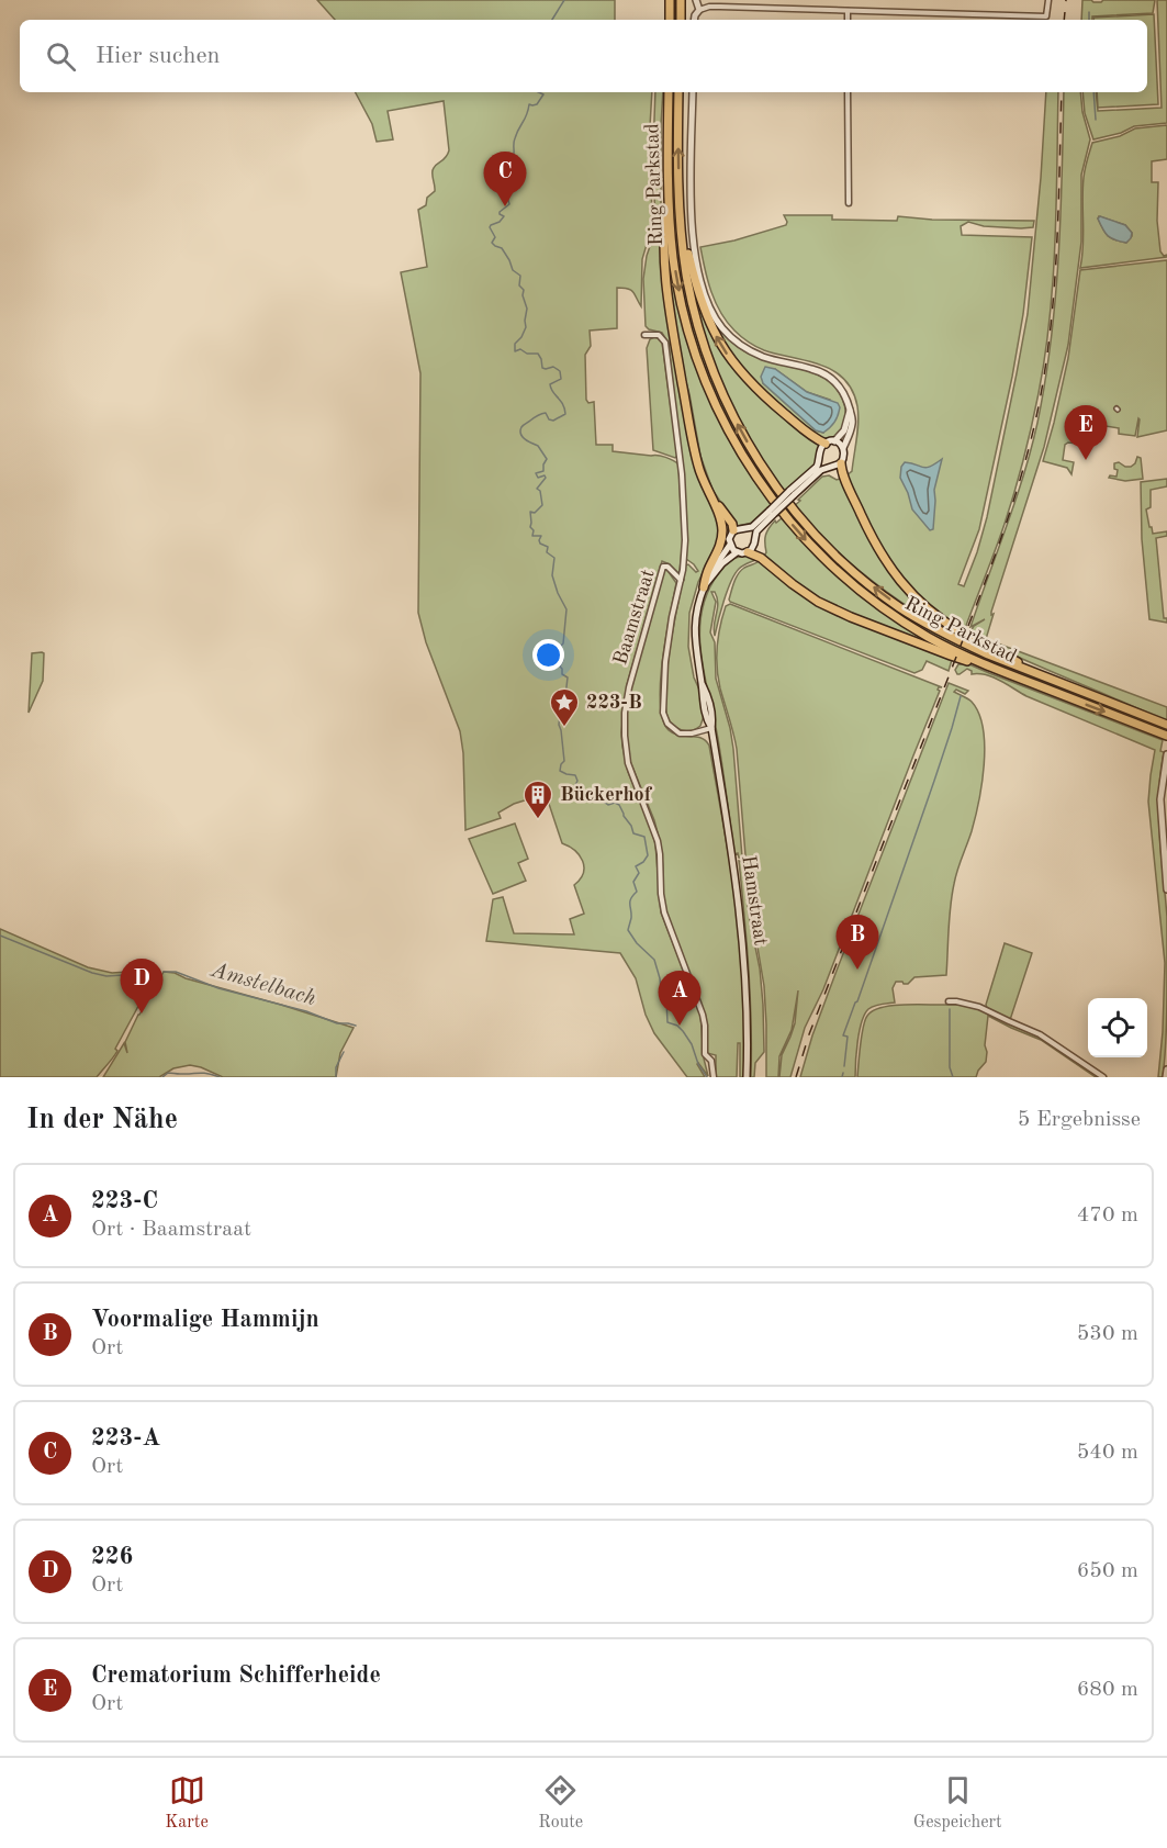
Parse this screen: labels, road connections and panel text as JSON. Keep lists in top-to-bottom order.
{
  "streets": {
    "highway": ["Ring Parkstad"],
    "main road": ["Hamstraat"],
    "street": ["Baamstraat"]
  },
  "crossings": [
    ["Baamstraat", "Hamstraat"]
  ],
  "water": ["Amstelbach"],
  "places": {
    "place": ["223-B"],
    "building": ["Bückerhof"]
  },
  "page": {
    "search": "Hier suchen",
    "pins": [
      "C",
      "E",
      "B",
      "D",
      "A"
    ],
    "heading": ["In der Nähe", "5 Ergebnisse"],
    "list": [
      {
        "mark": "A",
        "name": "223-C",
        "note": "Ort · Baamstraat",
        "value": "470 m"
      },
      {
        "mark": "B",
        "name": "Voormalige Hammijn",
        "note": "Ort",
        "value": "530 m"
      },
      {
        "mark": "C",
        "name": "223-A",
        "note": "Ort",
        "value": "540 m"
      },
      {
        "mark": "D",
        "name": "226",
        "note": "Ort",
        "value": "650 m"
      },
      {
        "mark": "E",
        "name": "Crematorium Schifferheide",
        "note": "Ort",
        "value": "680 m"
      }
    ],
    "nav": ["Karte", "Route", "Gespeichert"]
  }
}
